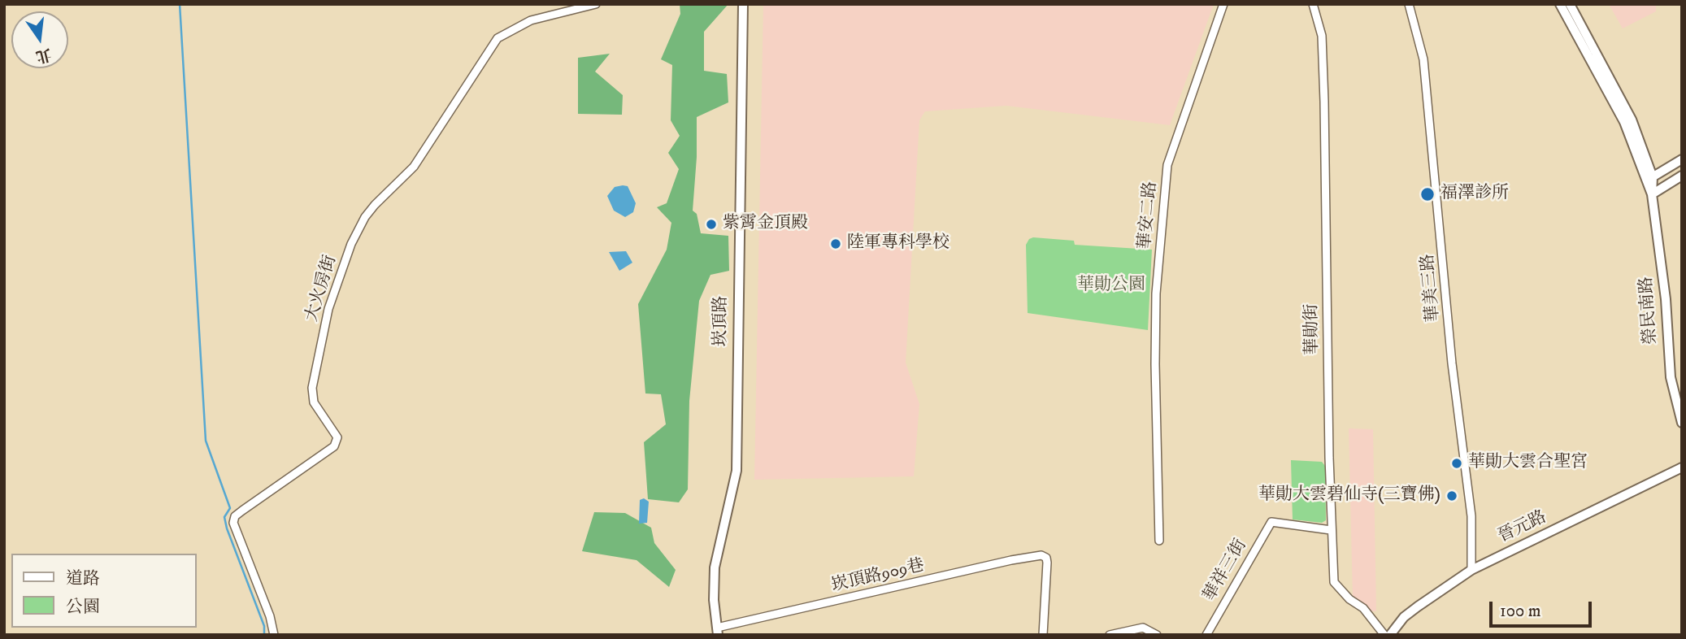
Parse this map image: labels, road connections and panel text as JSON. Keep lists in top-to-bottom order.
{
  "streets": {
    "street": [
      "華安二路",
      "華美三路",
      "大火房街",
      "榮民南路",
      "崁頂路",
      "華勛街",
      "晉元路",
      "華祥三街",
      "崁頂路909巷"
    ]
  },
  "crossings": [
    ["華美三路", "晉元路"],
    ["崁頂路", "崁頂路909巷"],
    ["華勛街", "華祥三街"]
  ],
  "parks": ["華勛公園"],
  "places": [
    "福澤診所",
    "紫霄金頂殿",
    "陸軍專科學校",
    "華勛大雲合聖宮",
    "華勛大雲碧仙寺(三寶佛)"
  ],
  "legend": ["道路", "公園"],
  "scale_bar": "100 m",
  "north": "bottom"
}
